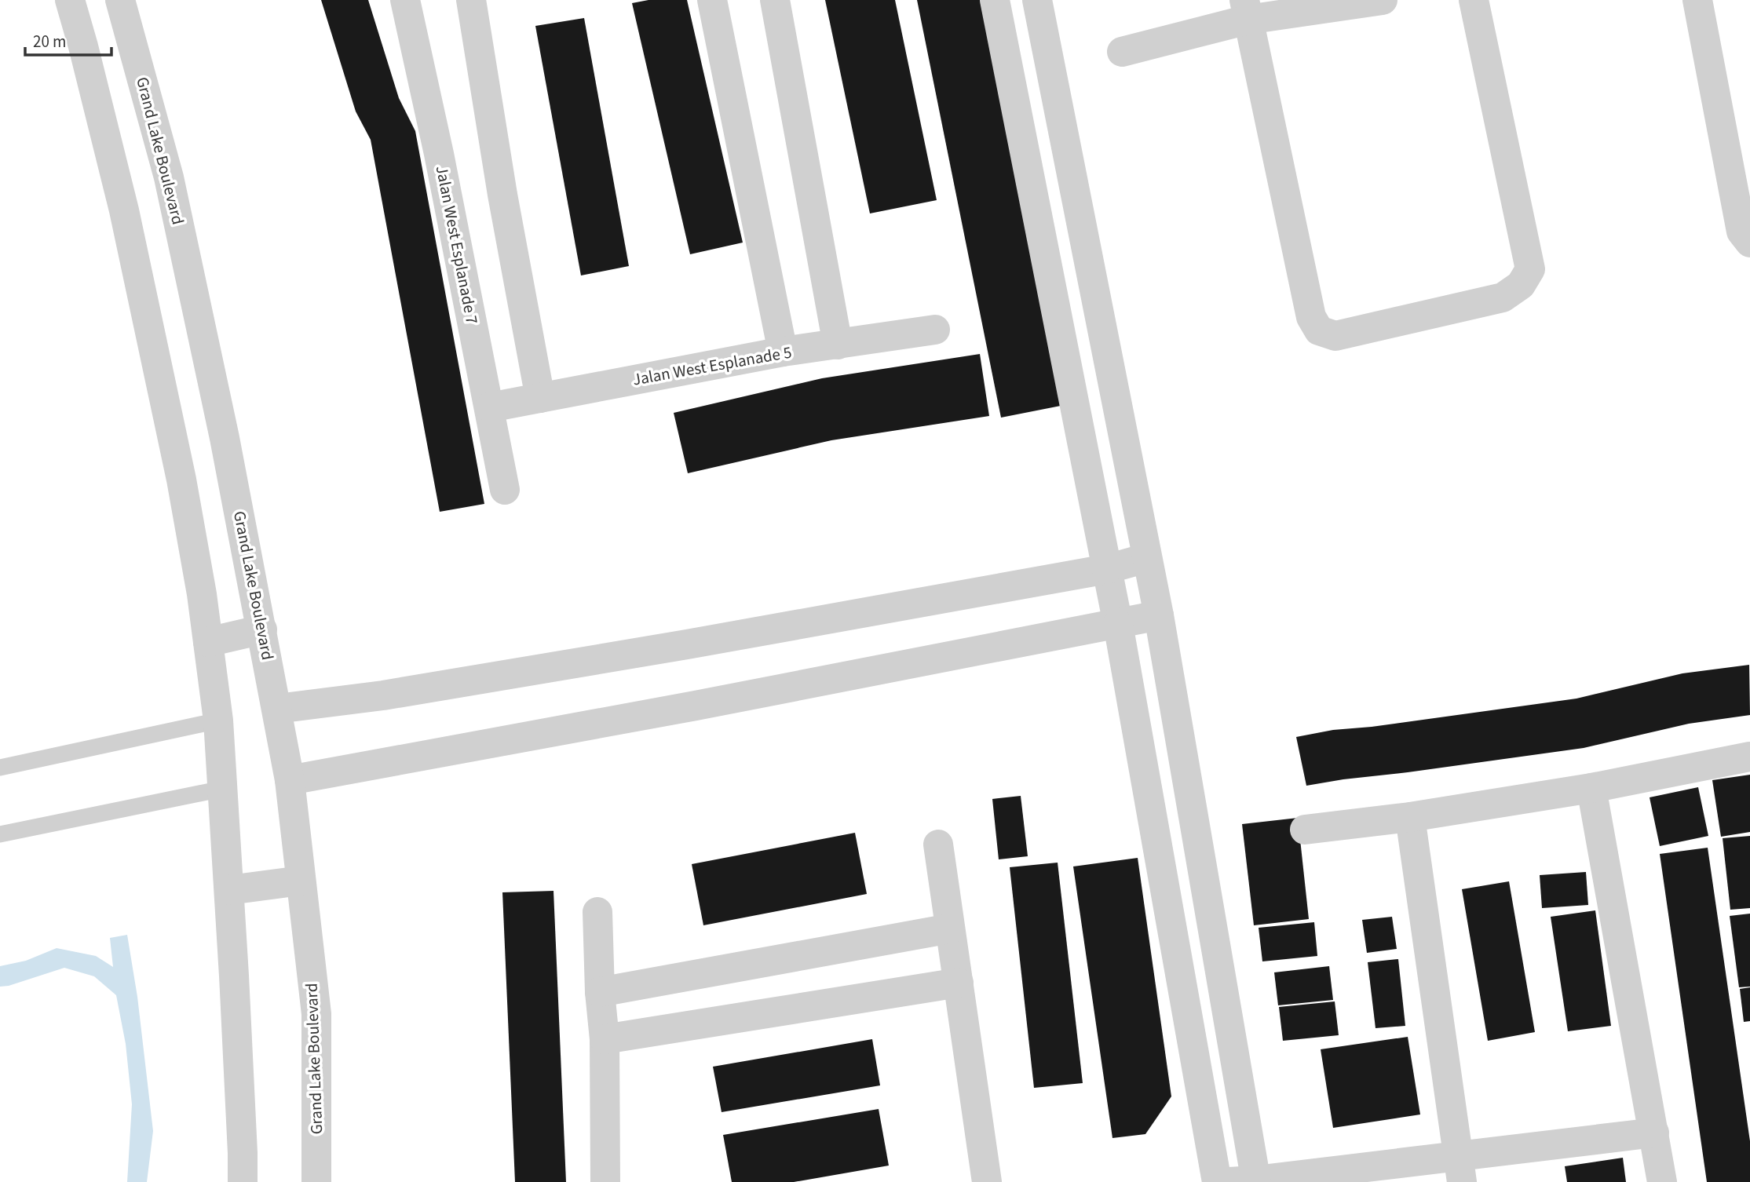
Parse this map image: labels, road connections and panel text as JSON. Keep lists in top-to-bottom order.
{
  "streets": {
    "street": ["Grand Lake Boulevard", "Jalan West Esplanade 7", "Jalan West Esplanade 5"]
  },
  "crossings": [
    ["Jalan West Esplanade 7", "Jalan West Esplanade 5"]
  ],
  "scale_bar": "20 m"
}
